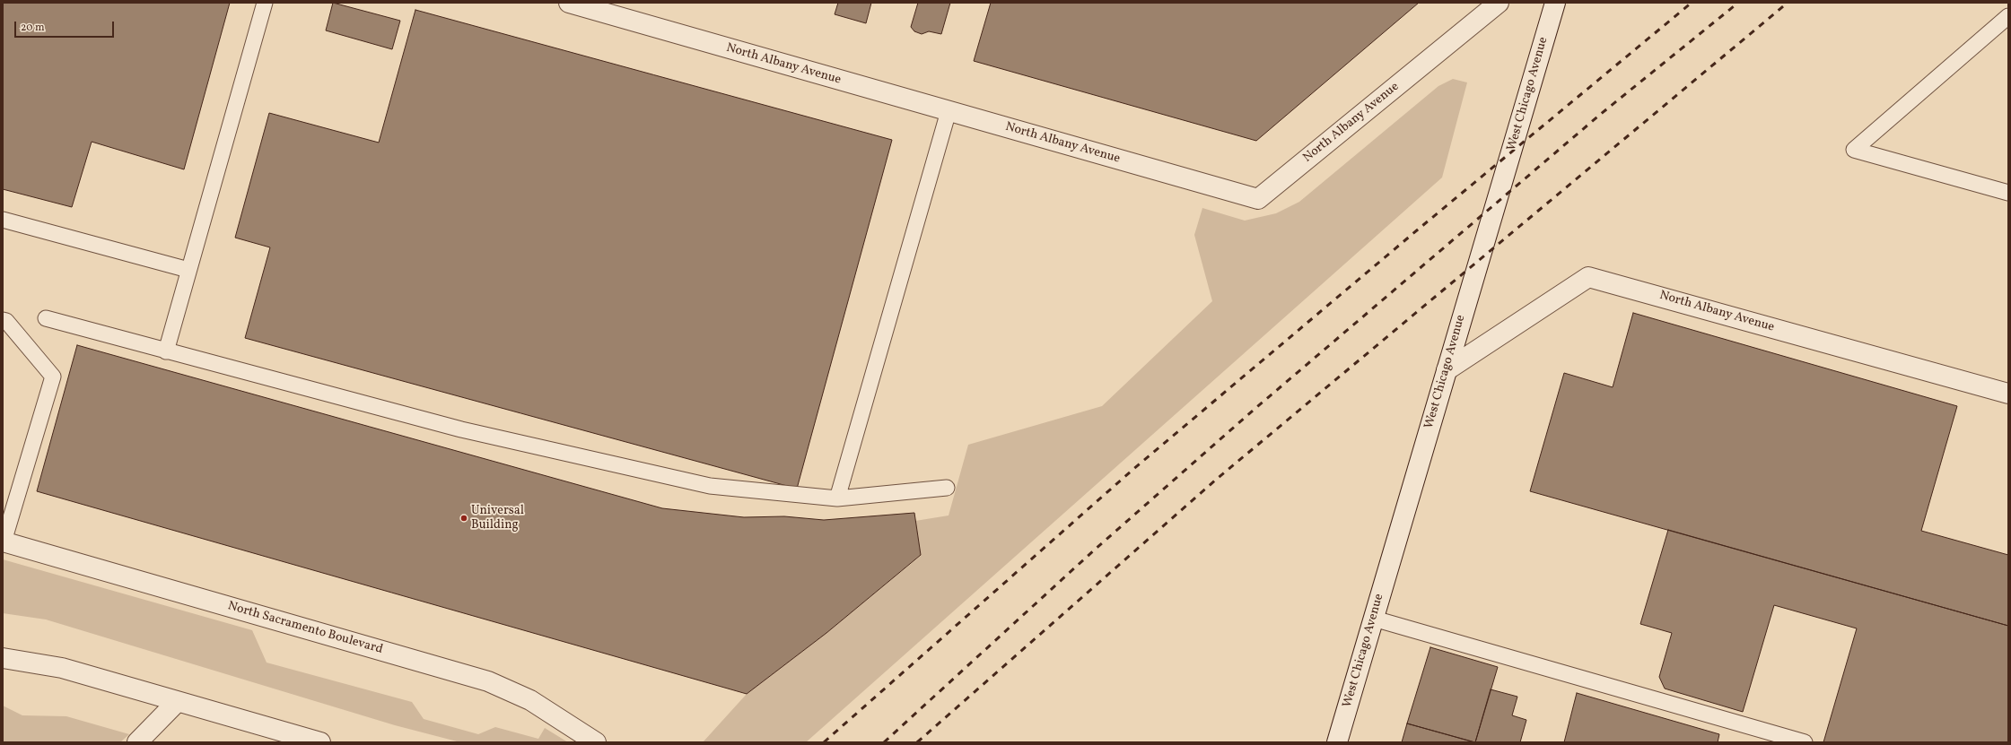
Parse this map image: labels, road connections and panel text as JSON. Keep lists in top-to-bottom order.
{
  "streets": {
    "street": ["North Albany Avenue", "West Chicago Avenue", "North Sacramento Boulevard"]
  },
  "crossings": [
    ["North Albany Avenue", "West Chicago Avenue"]
  ],
  "places": ["Universal Building"],
  "scale_bar": "20 m"
}
